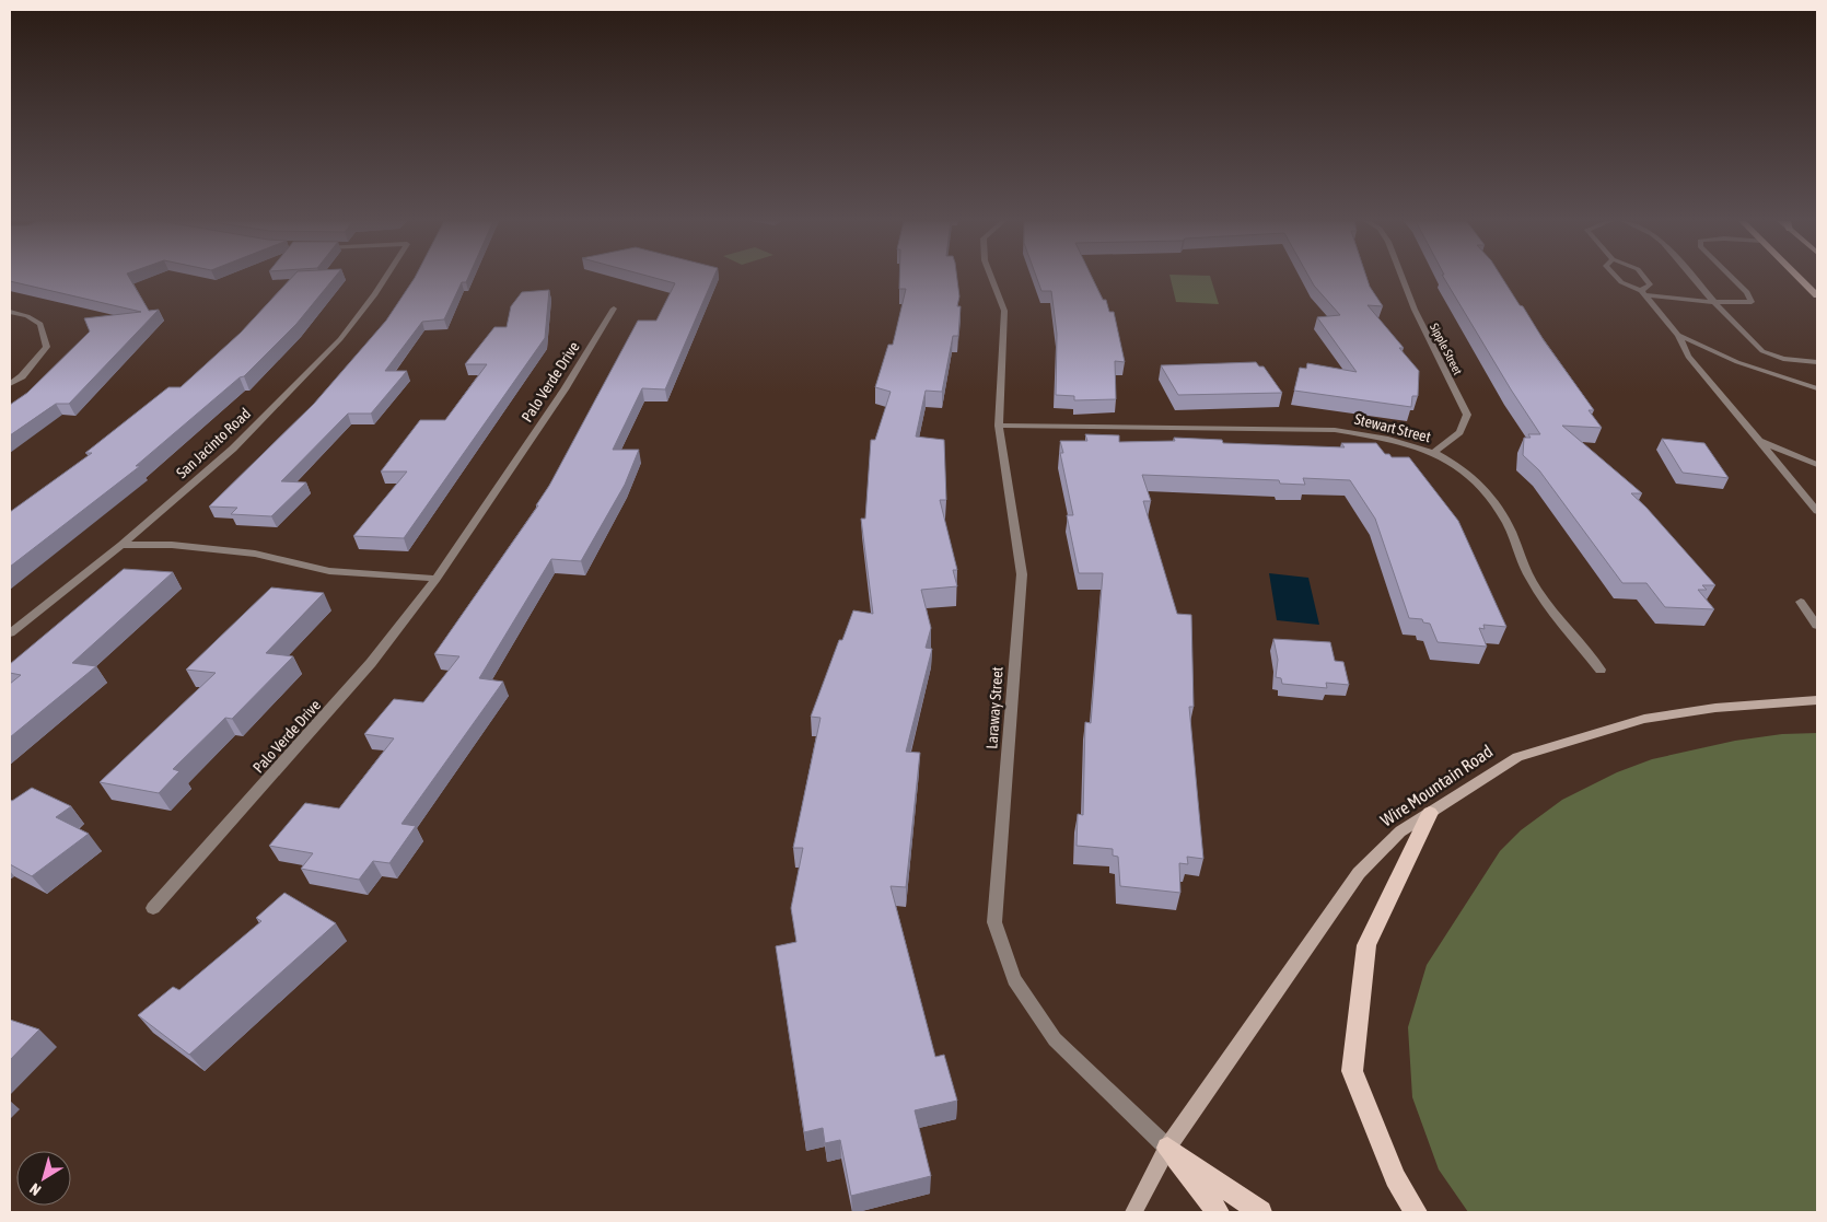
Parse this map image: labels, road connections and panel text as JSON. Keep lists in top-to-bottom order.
{
  "streets": {
    "main road": ["Wire Mountain Road"],
    "street": [
      "Sipple Street",
      "Palo Verde Drive",
      "Stewart Street",
      "San Jacinto Road",
      "Laraway Street"
    ]
  },
  "crossings": [
    ["Sipple Street", "Stewart Street"],
    ["Stewart Street", "Laraway Street"],
    ["Laraway Street", "Wire Mountain Road"]
  ],
  "north": "bottom left"
}
